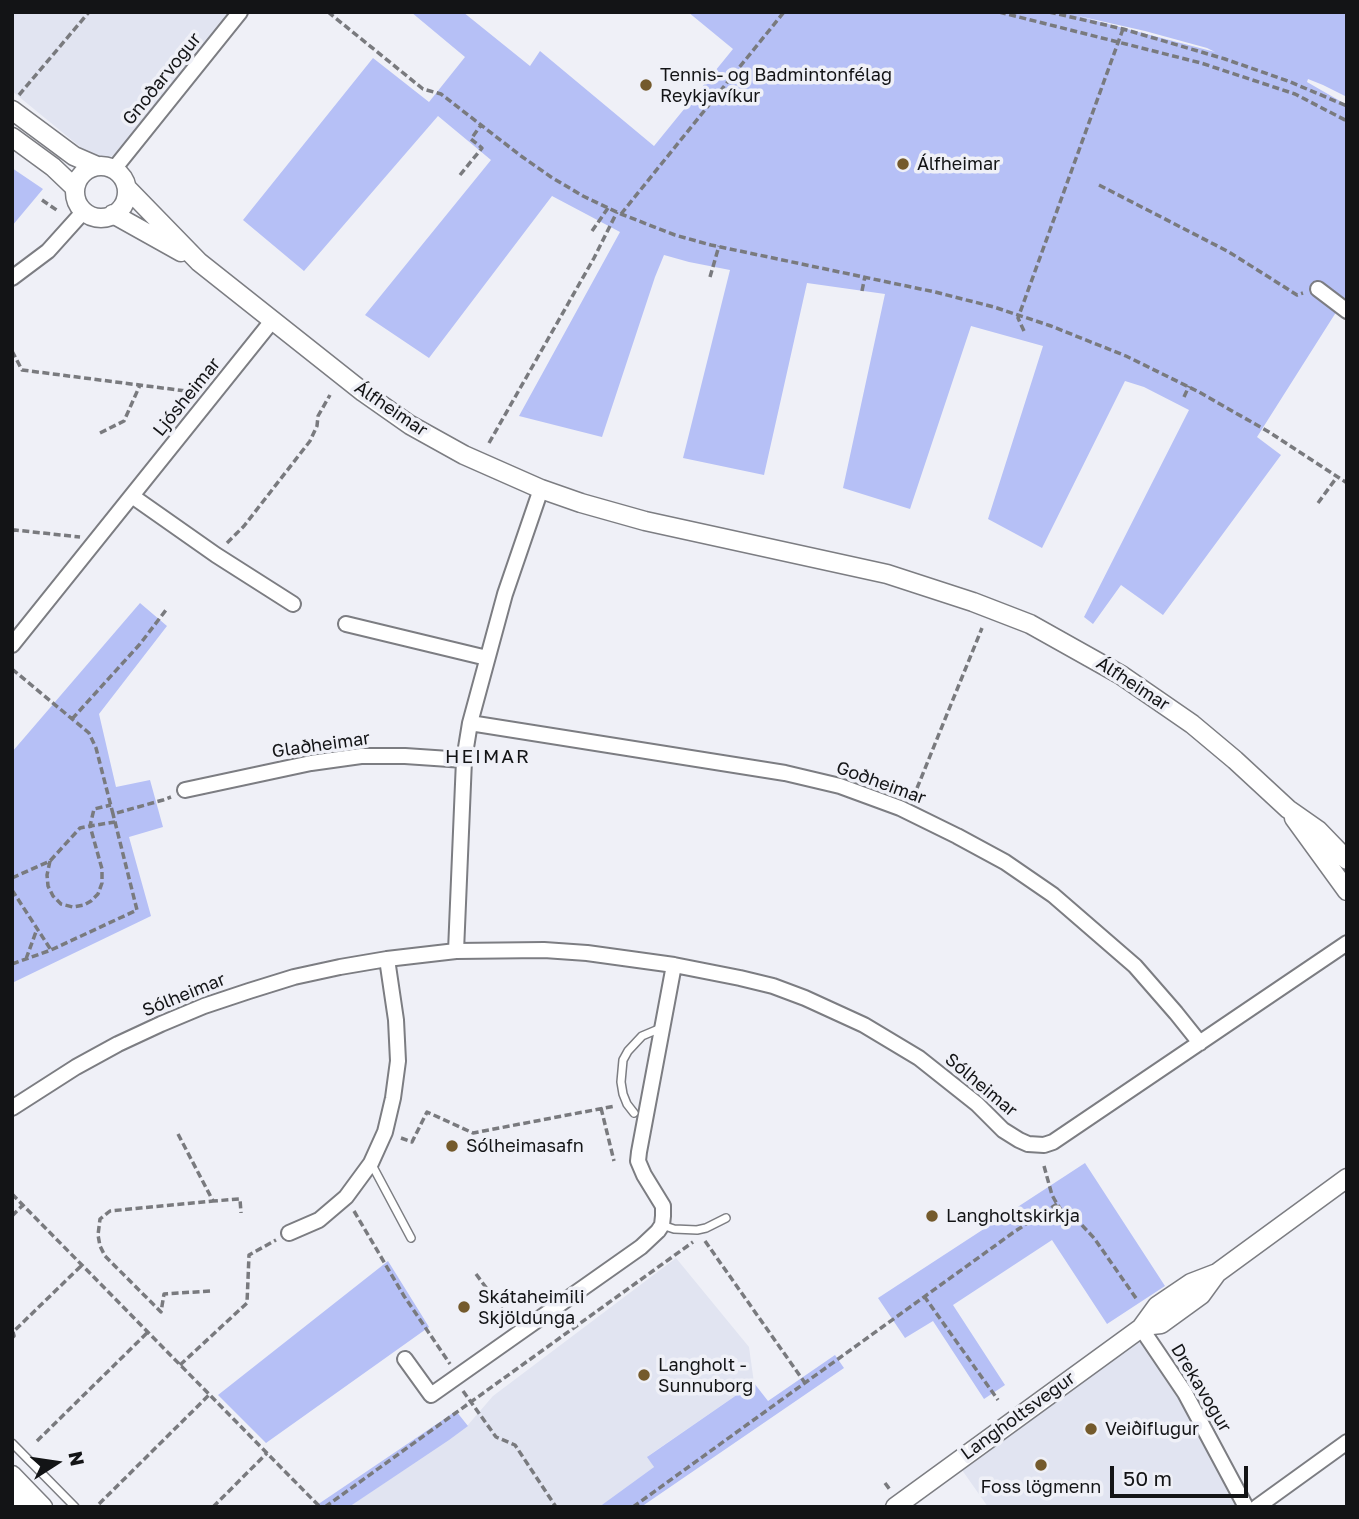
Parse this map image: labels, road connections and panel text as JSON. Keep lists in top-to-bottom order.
{
  "streets": {
    "street": [
      "Gnoðarvogur",
      "Ljósheimar",
      "Álfheimar",
      "Glaðheimar",
      "Goðheimar",
      "Sólheimar",
      "Drekavogur",
      "Langholtsvegur"
    ]
  },
  "crossings": [
    ["Gnoðarvogur", "Álfheimar"],
    ["Ljósheimar", "Álfheimar"],
    ["Goðheimar", "Sólheimar"],
    ["Drekavogur", "Langholtsvegur"]
  ],
  "districts": ["HEIMAR"],
  "places": [
    "Tennis- og Badmintonfélag Reykjavíkur",
    "Álfheimar",
    "Sólheimasafn",
    "Langholtskirkja",
    "Skátaheimili Skjöldunga",
    "Langholt - Sunnuborg",
    "Veiðiflugur",
    "Foss lögmenn"
  ],
  "scale_bar": "50 m",
  "north": "right"
}
